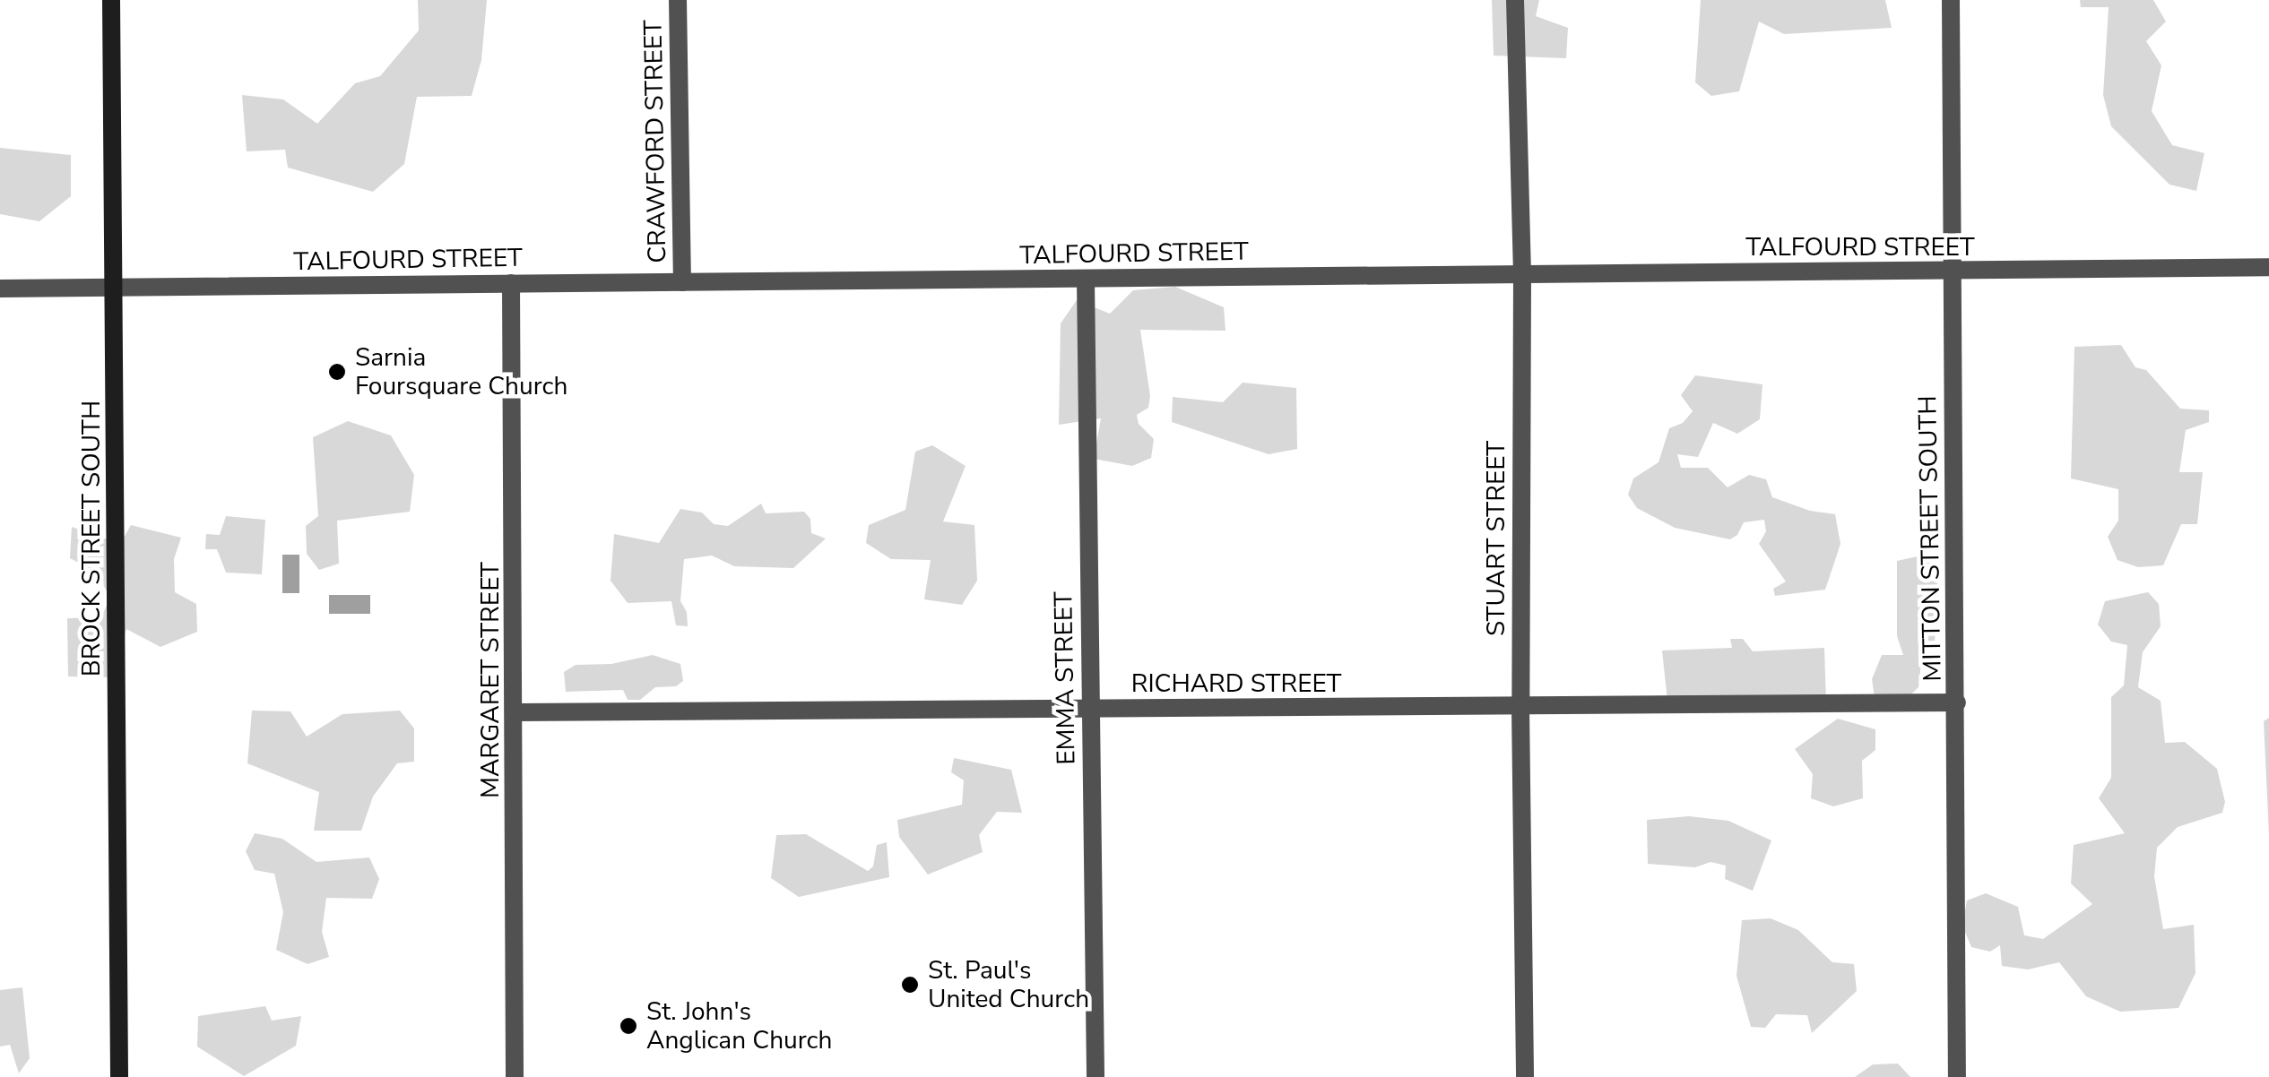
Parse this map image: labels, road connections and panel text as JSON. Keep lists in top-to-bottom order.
{
  "streets": {
    "main road": ["BROCK STREET SOUTH"],
    "street": [
      "CRAWFORD STREET",
      "TALFOURD STREET",
      "STUART STREET",
      "MITTON STREET SOUTH",
      "EMMA STREET",
      "MARGARET STREET",
      "RICHARD STREET"
    ]
  },
  "crossings": [
    ["CRAWFORD STREET", "TALFOURD STREET"],
    ["TALFOURD STREET", "BROCK STREET SOUTH"],
    ["TALFOURD STREET", "STUART STREET"],
    ["TALFOURD STREET", "MITTON STREET SOUTH"],
    ["TALFOURD STREET", "EMMA STREET"],
    ["TALFOURD STREET", "MARGARET STREET"],
    ["STUART STREET", "RICHARD STREET"],
    ["MITTON STREET SOUTH", "RICHARD STREET"],
    ["EMMA STREET", "RICHARD STREET"],
    ["MARGARET STREET", "RICHARD STREET"]
  ],
  "places": ["Sarnia Foursquare Church", "St. Paul's United Church", "St. John's Anglican Church"]
}
